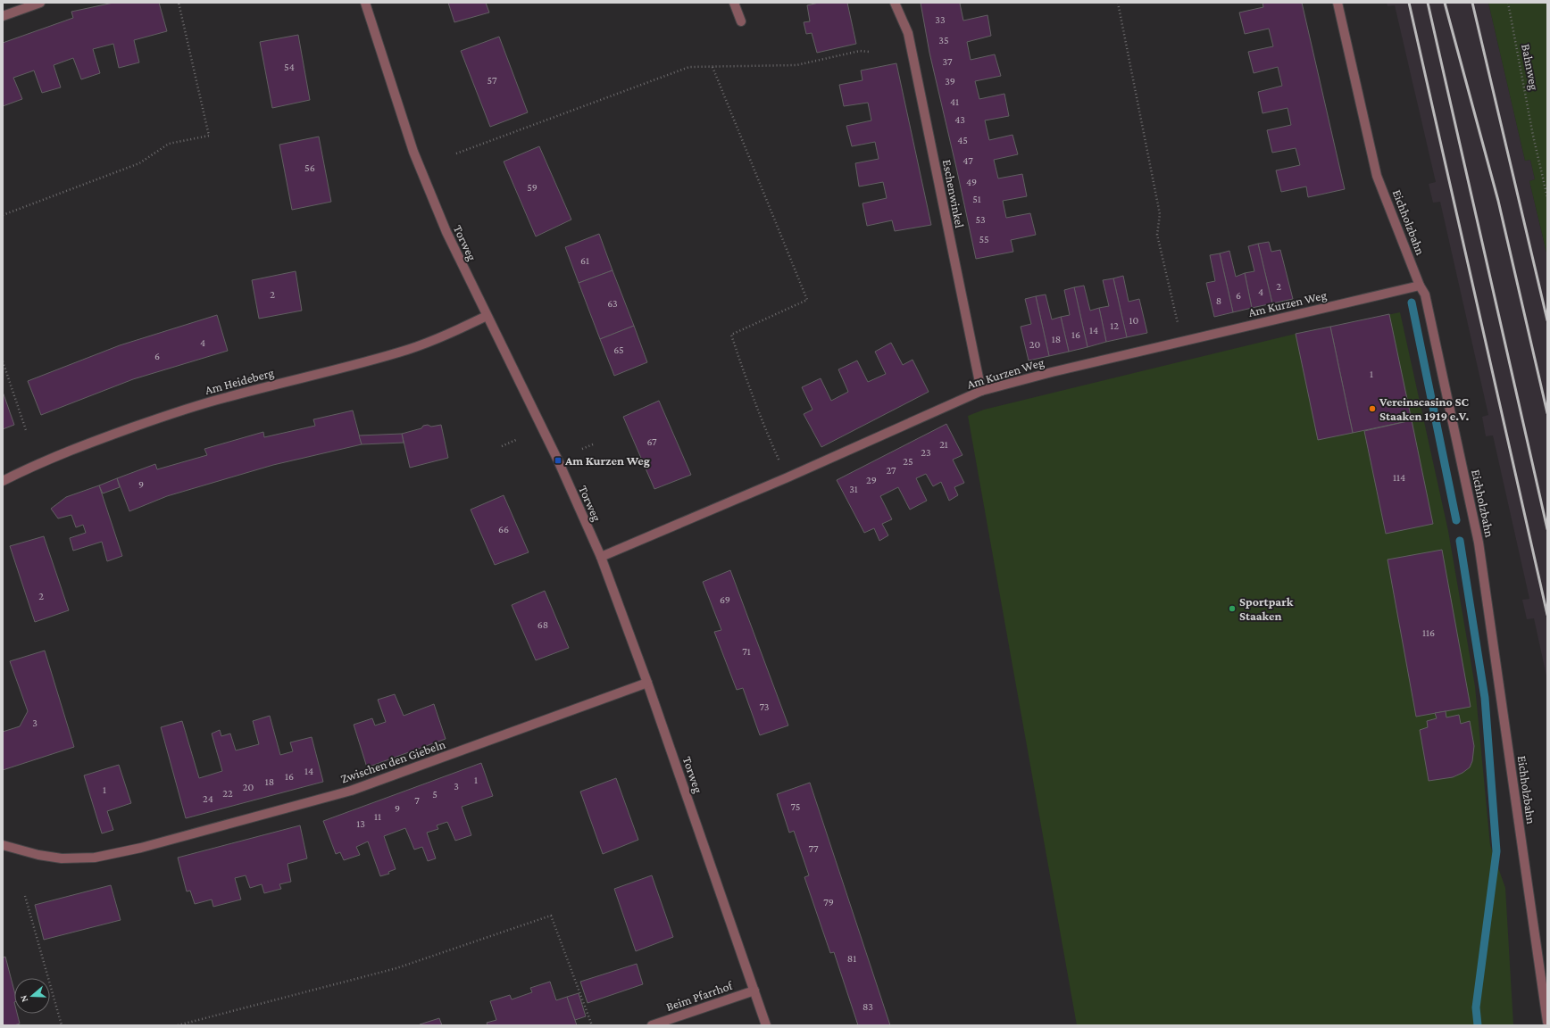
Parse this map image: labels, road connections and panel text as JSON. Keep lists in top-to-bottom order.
{
  "streets": {
    "street": [
      "Eschenwinkel",
      "Eichholzbahn",
      "Torweg",
      "Am Kurzen Weg",
      "Am Heideberg",
      "Zwischen den Giebeln",
      "Beim Pfarrhof"
    ],
    "path": ["Bahnweg"]
  },
  "crossings": [
    ["Eschenwinkel", "Am Kurzen Weg"],
    ["Eichholzbahn", "Am Kurzen Weg"],
    ["Torweg", "Am Kurzen Weg"],
    ["Torweg", "Am Heideberg"],
    ["Torweg", "Zwischen den Giebeln"],
    ["Torweg", "Beim Pfarrhof"]
  ],
  "places": {
    "other": ["Vereinscasino SC Staaken 1919 e.V.", "Sportpark Staaken"],
    "transit": ["Am Kurzen Weg"]
  },
  "house_numbers": [
    "33",
    "35",
    "37",
    "54",
    "57",
    "39",
    "41",
    "43",
    "45",
    "47",
    "56",
    "49",
    "59",
    "51",
    "53",
    "55",
    "61",
    "2",
    "4",
    "2",
    "6",
    "8",
    "63",
    "10",
    "12",
    "14",
    "16",
    "18",
    "4",
    "20",
    "65",
    "6",
    "1",
    "67",
    "21",
    "23",
    "25",
    "27",
    "114",
    "29",
    "9",
    "31",
    "66",
    "2",
    "69",
    "68",
    "116",
    "71",
    "73",
    "3",
    "14",
    "16",
    "1",
    "18",
    "3",
    "20",
    "1",
    "22",
    "5",
    "24",
    "7",
    "75",
    "9",
    "11",
    "13",
    "77",
    "79",
    "81",
    "83"
  ],
  "north": "left"
}
